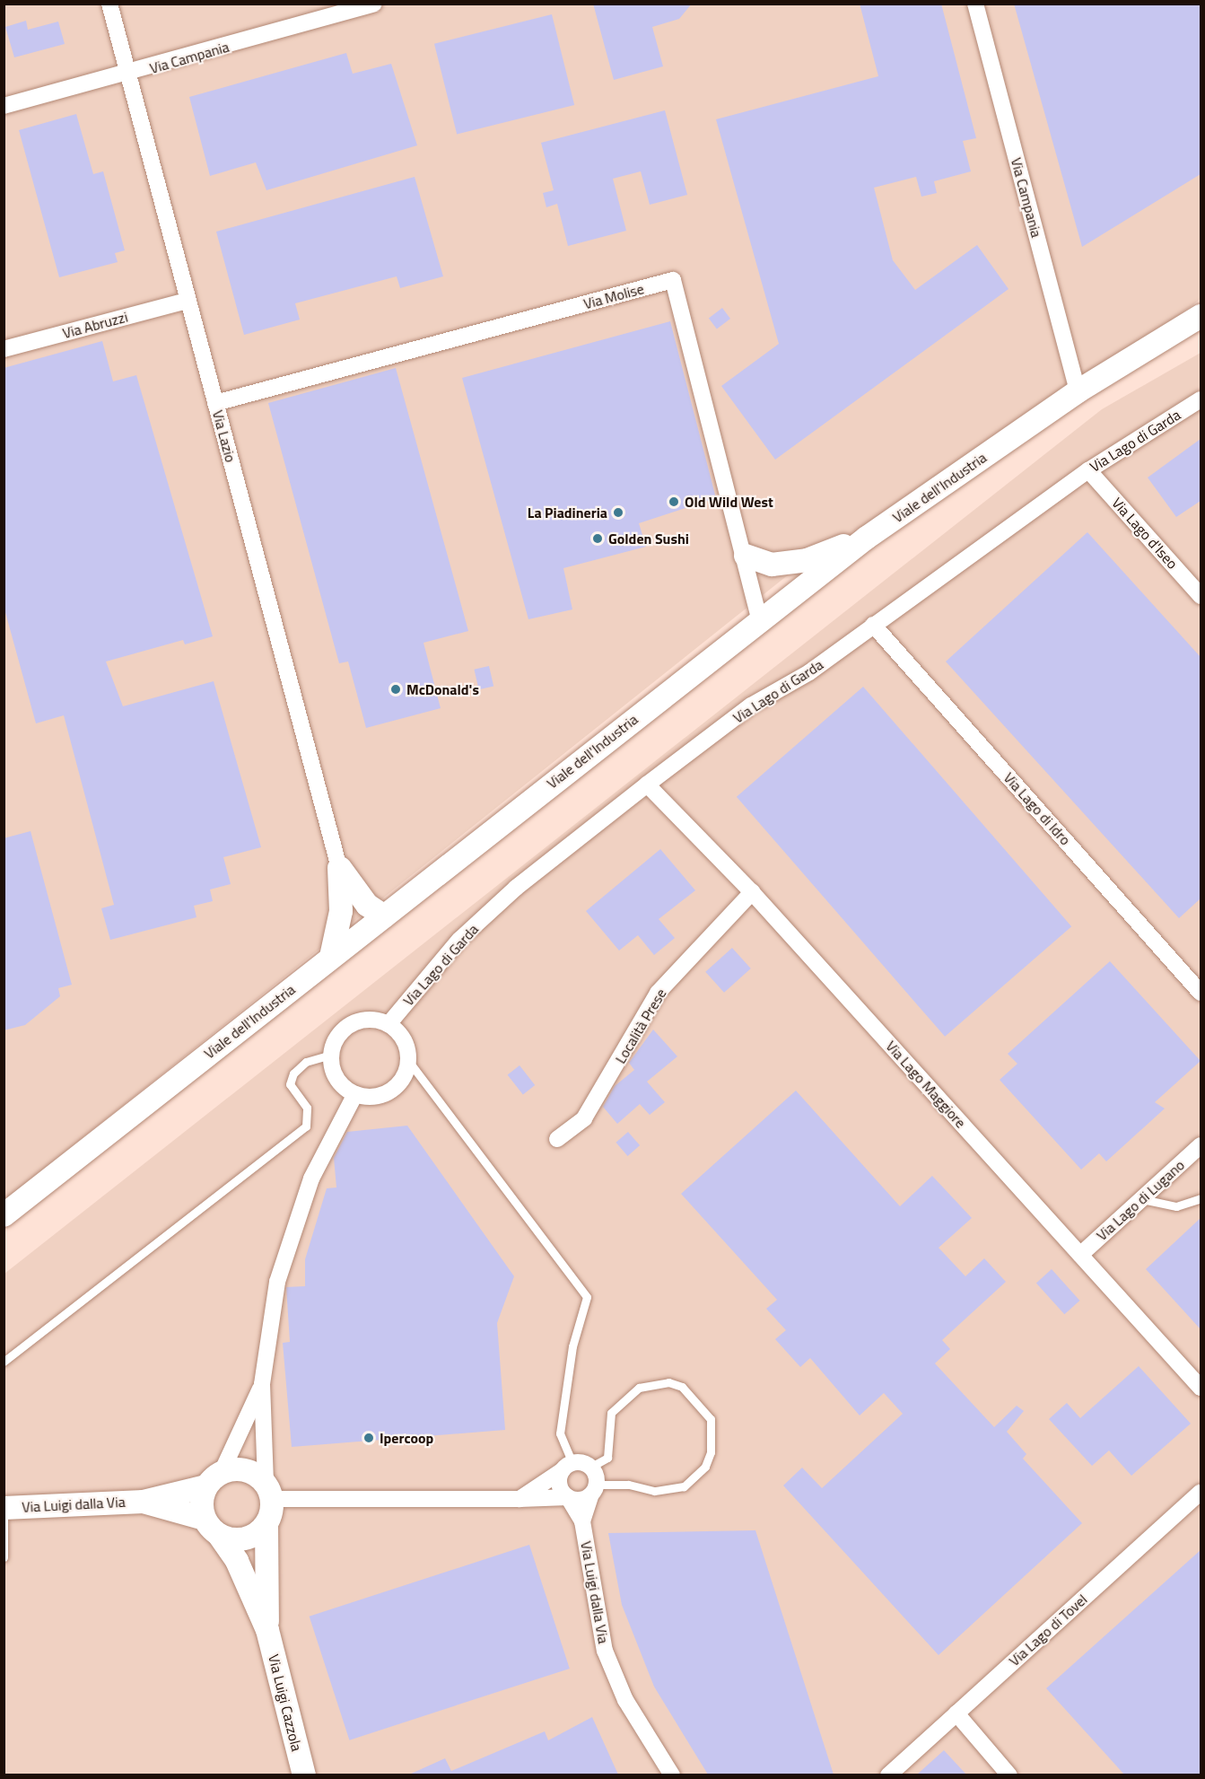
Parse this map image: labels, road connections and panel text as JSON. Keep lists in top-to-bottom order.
{
  "streets": {
    "main road": ["Viale dell'Industria", "Via Luigi dalla Via", "Via Luigi Cazzola"],
    "street": [
      "Via Campania",
      "Via Molise",
      "Via Abruzzi",
      "Via Lazio",
      "Via Lago di Garda",
      "Via Lago d'Iseo",
      "Via Lago di Idro",
      "Località Prese",
      "Via Lago Maggiore",
      "Via Lago di Lugano",
      "Via Lago di Tovel"
    ]
  },
  "crossings": [
    ["Via Campania", "Via Lazio"],
    ["Via Campania", "Viale dell'Industria"],
    ["Via Molise", "Via Lazio"],
    ["Via Molise", "Viale dell'Industria"],
    ["Via Abruzzi", "Via Lazio"],
    ["Via Lago di Garda", "Via Lago d'Iseo"],
    ["Via Lago di Garda", "Via Lago di Idro"],
    ["Via Lago di Garda", "Via Lago Maggiore"],
    ["Località Prese", "Via Lago Maggiore"],
    ["Via Lago Maggiore", "Via Lago di Lugano"],
    ["Via Luigi dalla Via", "Via Luigi Cazzola"]
  ],
  "places": [
    "Old Wild West",
    "La Piadineria",
    "Golden Sushi",
    "McDonald's",
    "Ipercoop"
  ]
}
